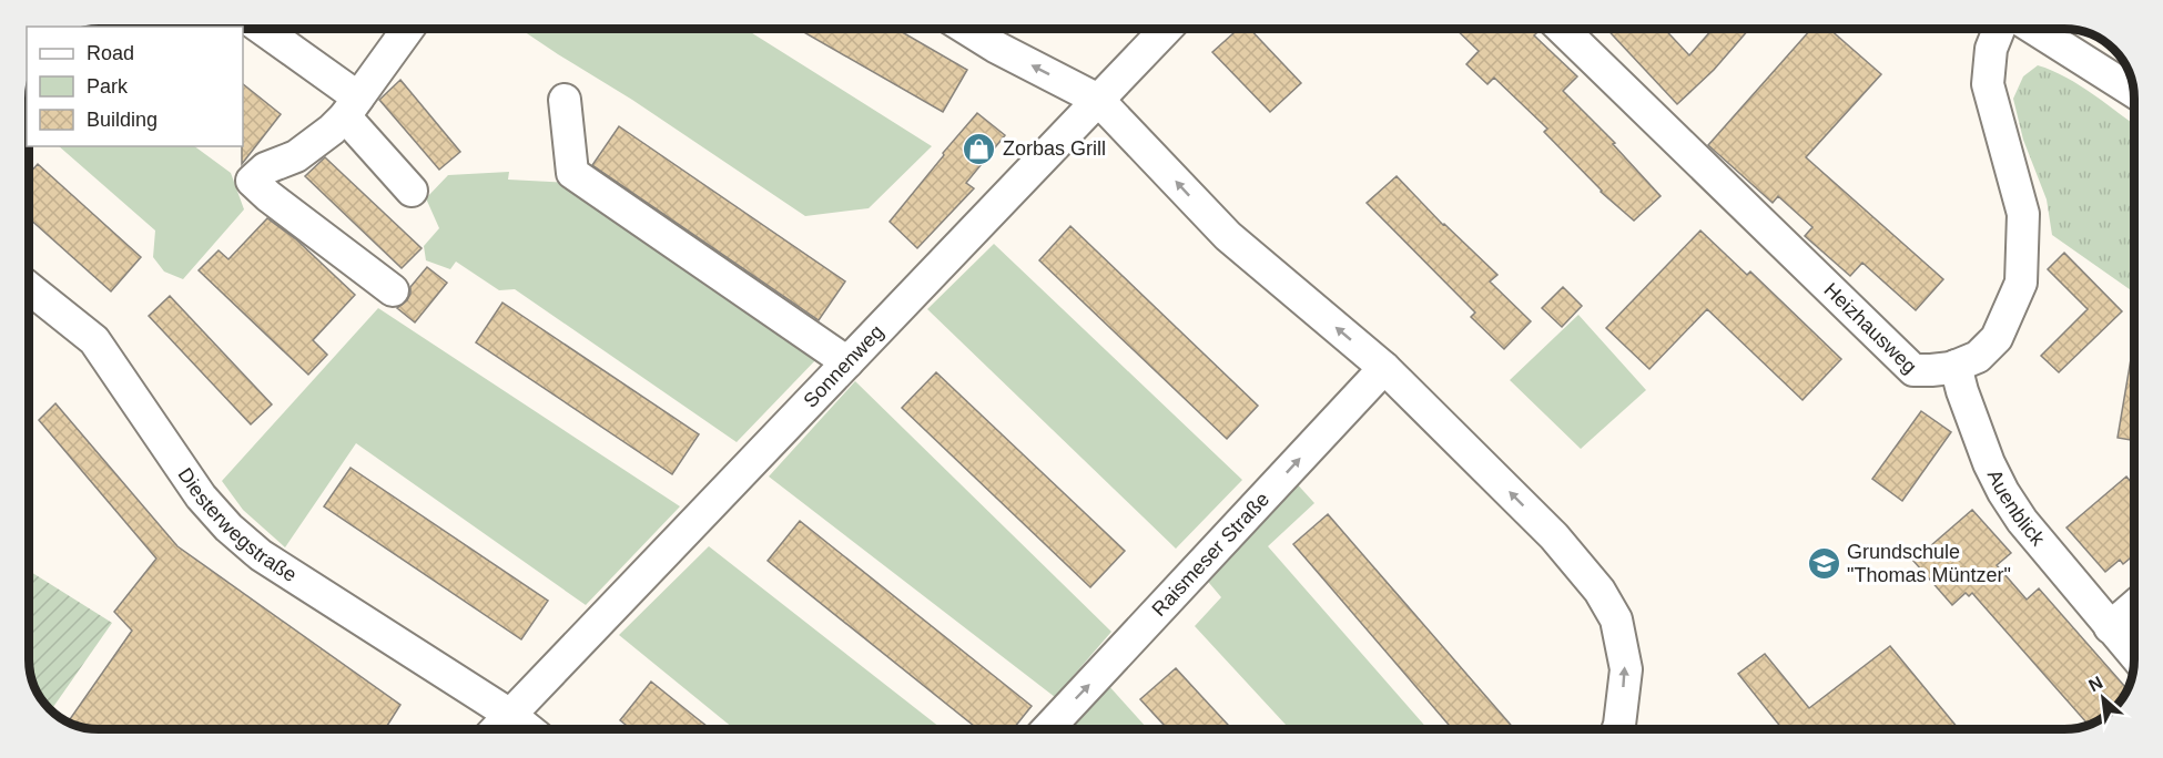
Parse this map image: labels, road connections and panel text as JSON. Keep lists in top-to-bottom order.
{
  "streets": {
    "street": [
      "Heizhausweg",
      "Sonnenweg",
      "Auenblick",
      "Diesterwegstraße",
      "Raismeser Straße"
    ]
  },
  "crossings": [
    ["Heizhausweg", "Auenblick"],
    ["Sonnenweg", "Diesterwegstraße"]
  ],
  "one_way": ["Raismeser Straße"],
  "places": {
    "shop": ["Zorbas Grill"],
    "school or university": ["Grundschule \"Thomas Müntzer\""]
  },
  "legend": ["Road", "Park", "Building"],
  "north": "top left"
}
